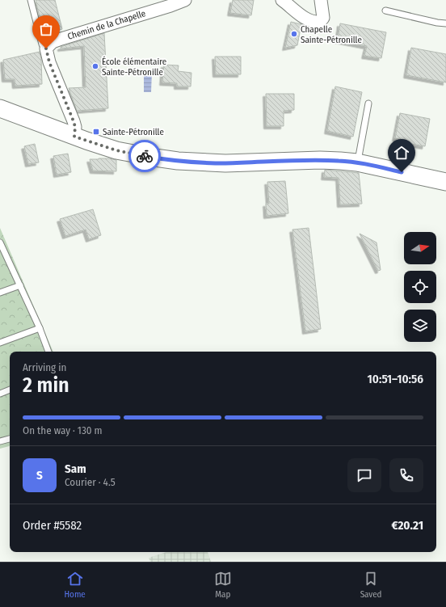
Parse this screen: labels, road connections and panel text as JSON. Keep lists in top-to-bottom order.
{
  "streets": {
    "street": ["Chemin de la Chapelle"]
  },
  "places": {
    "other": ["Chapelle Sainte-Pétronille", "École élémentaire Sainte-Pétronille"],
    "transit": ["Sainte-Pétronille"]
  },
  "north": "right",
  "page": {
    "heading": ["2 min", "Arriving in", "10:51–10:56"],
    "panel": [
      "Sam",
      "Courier · 4.5",
      "Order #5582",
      "€20.21"
    ],
    "bar": "On the way · 130 m",
    "round": "S",
    "tabs": ["Home", "Map", "Saved"]
  }
}
